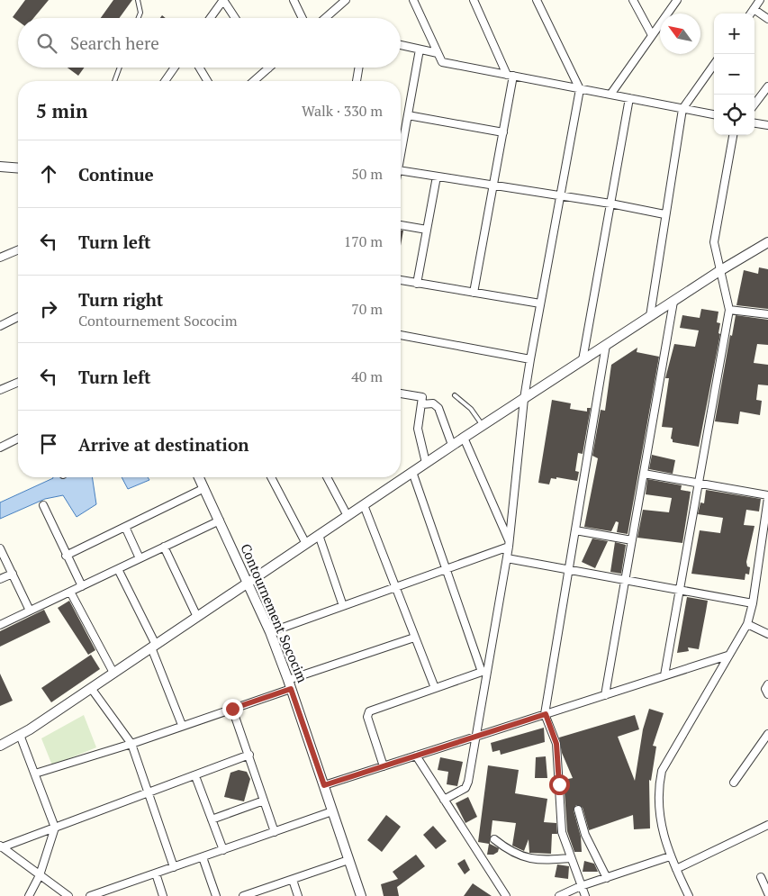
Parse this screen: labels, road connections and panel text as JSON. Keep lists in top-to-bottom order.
{
  "streets": {
    "street": ["Contournement Sococim"]
  },
  "north": "top left",
  "page": {
    "map_buttons": ["+", "−"],
    "search": "Search here",
    "heading": ["5 min", "Walk · 330 m"],
    "list": [
      ["Continue", "50 m"],
      ["Turn left", "170 m"],
      ["Turn right", "Contournement Sococim", "70 m"],
      ["Turn left", "40 m"],
      "Arrive at destination"
    ]
  }
}
